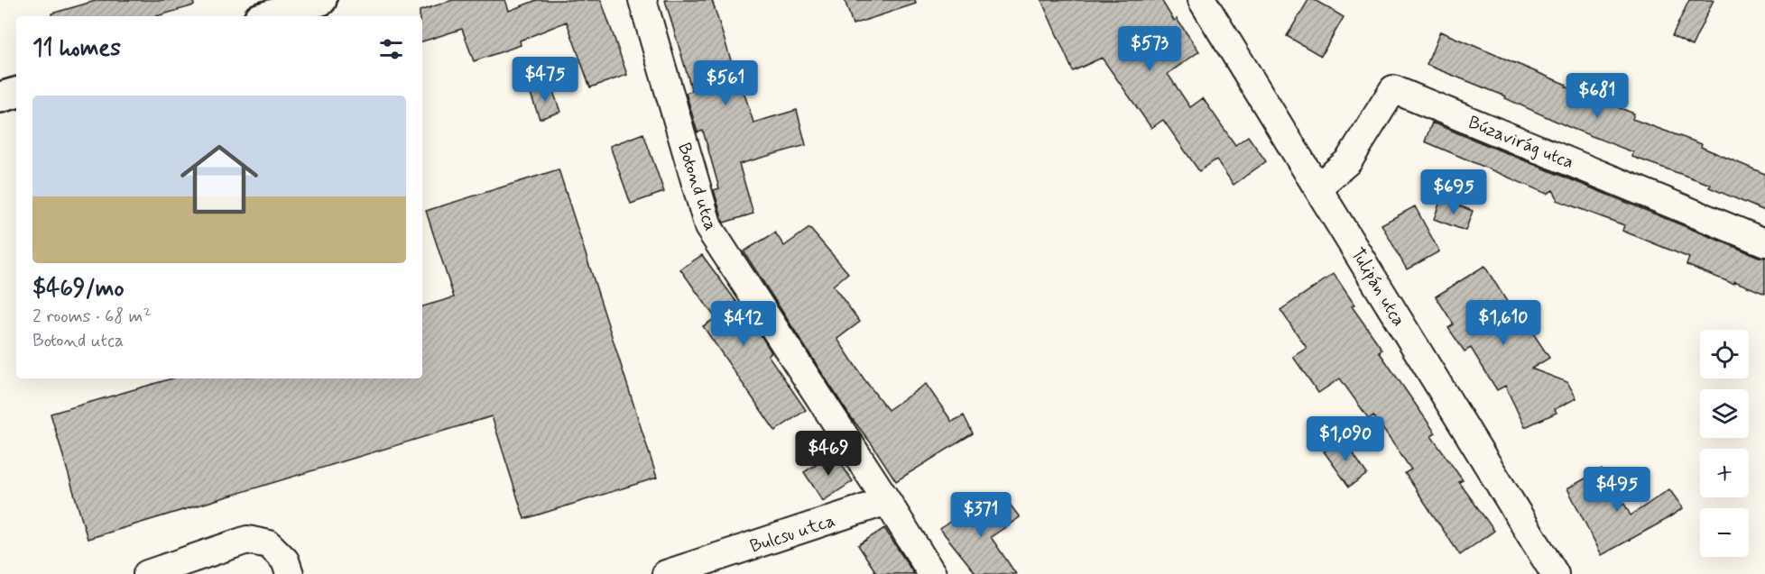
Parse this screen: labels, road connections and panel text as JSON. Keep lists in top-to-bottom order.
{
  "streets": {
    "street": [
      "Búzavirág utca",
      "Botond utca",
      "Tulipán utca",
      "Bulcsu utca"
    ]
  },
  "crossings": [
    ["Búzavirág utca", "Tulipán utca"],
    ["Botond utca", "Bulcsu utca"]
  ],
  "page": {
    "heading": "11 homes",
    "price": [
      "$573",
      "$475",
      "$561",
      "$681",
      "$695",
      "$1,610",
      "$412",
      "$1,090",
      "$469",
      "$495",
      "$371"
    ],
    "list": [
      {
        "name": "$469/mo",
        "note": "2 rooms · 68 m² · Botond utca"
      }
    ],
    "map_buttons": ["+", "−"]
  }
}
